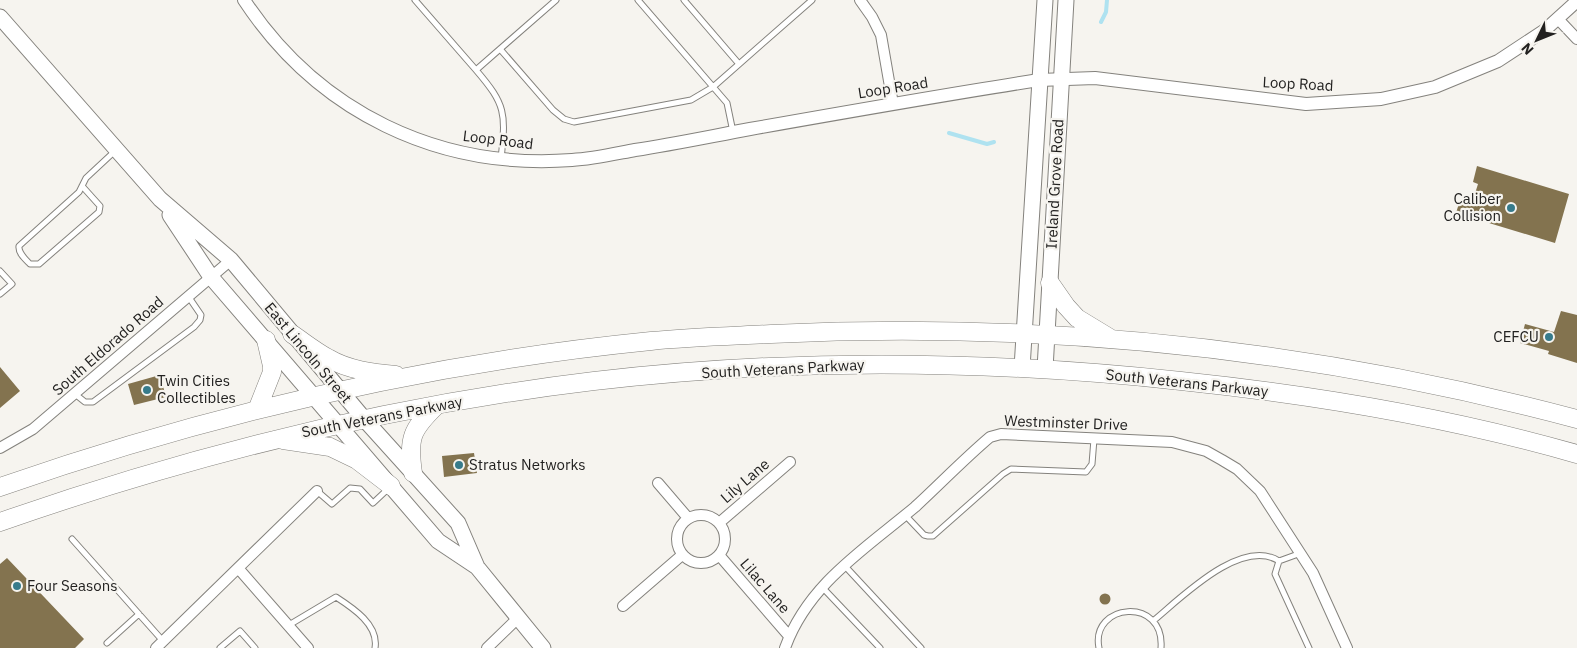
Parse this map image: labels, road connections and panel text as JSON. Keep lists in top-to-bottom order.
{
  "streets": {
    "highway": ["South Veterans Parkway"],
    "main road": ["Ireland Grove Road", "East Lincoln Street"],
    "street": [
      "Loop Road",
      "South Eldorado Road",
      "Westminster Drive",
      "Lily Lane",
      "Lilac Lane"
    ]
  },
  "crossings": [
    ["Loop Road", "Ireland Grove Road"],
    ["Ireland Grove Road", "South Veterans Parkway"],
    ["South Eldorado Road", "East Lincoln Street"],
    ["East Lincoln Street", "South Veterans Parkway"],
    ["Westminster Drive", "Lilac Lane"],
    ["Lily Lane", "Lilac Lane"]
  ],
  "places": [
    "Caliber Collision",
    "CEFCU",
    "Twin Cities Collectibles",
    "Stratus Networks",
    "Four Seasons"
  ],
  "north": "bottom left"
}
